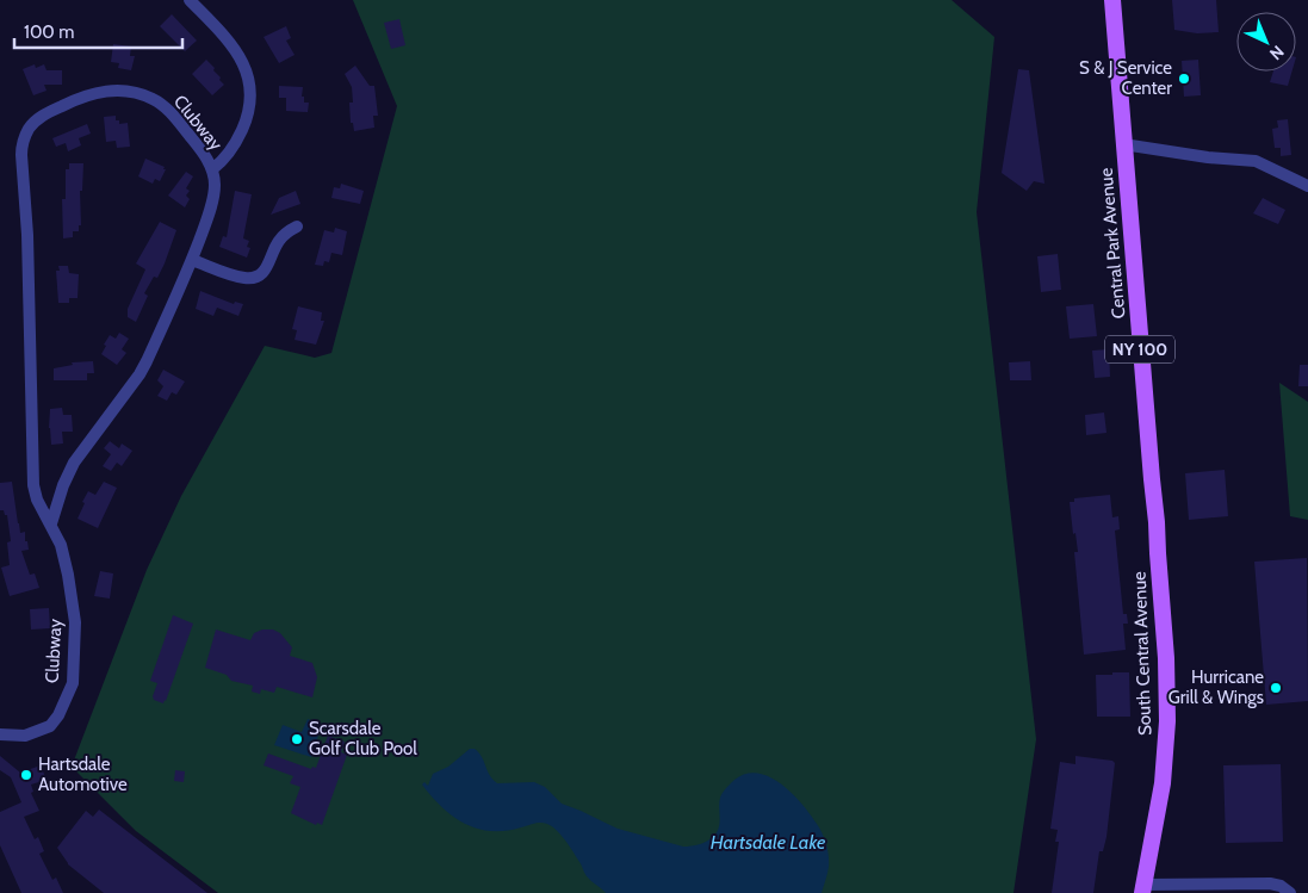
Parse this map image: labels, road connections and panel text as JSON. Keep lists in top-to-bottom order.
{
  "streets": {
    "main road": ["Central Park Avenue", "NY 100", "South Central Avenue"],
    "street": ["Clubway"]
  },
  "crossings": [
    ["Central Park Avenue", "South Central Avenue"]
  ],
  "water": ["Hartsdale Lake"],
  "places": [
    "S & J Service Center",
    "Hurricane Grill & Wings",
    "Scarsdale Golf Club Pool",
    "Hartsdale Automotive"
  ],
  "scale_bar": "100 m",
  "north": "bottom right"
}
